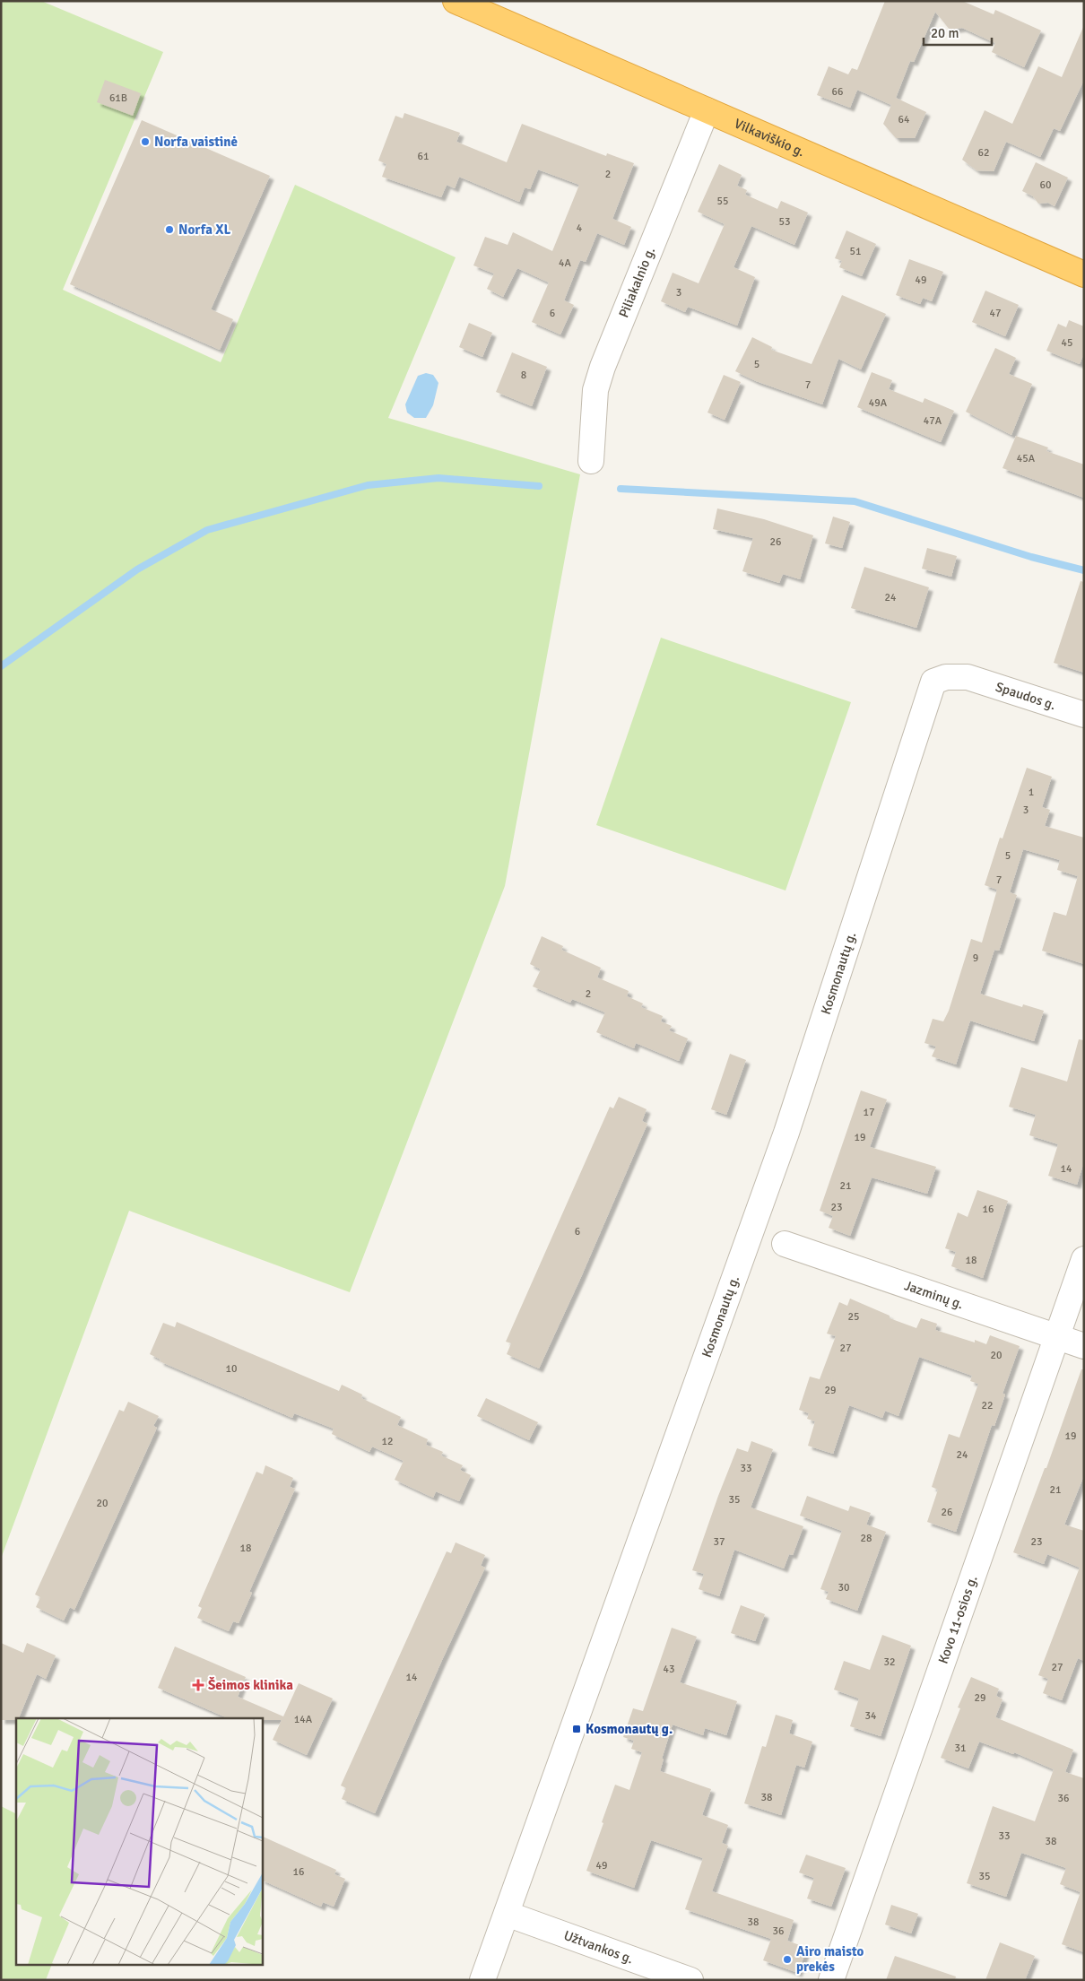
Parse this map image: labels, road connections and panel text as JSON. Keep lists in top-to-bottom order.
{
  "streets": {
    "highway": ["Vilkaviškio g."],
    "street": [
      "Piliakalnio g.",
      "Spaudos g.",
      "Kosmonautų g.",
      "Jazminų g.",
      "Kovo 11-osios g.",
      "Užtvankos g."
    ]
  },
  "crossings": [
    ["Vilkaviškio g.", "Piliakalnio g."],
    ["Spaudos g.", "Kosmonautų g."],
    ["Kosmonautų g.", "Užtvankos g."],
    ["Jazminų g.", "Kovo 11-osios g."]
  ],
  "places": {
    "other": ["Norfa vaistinė", "Norfa XL", "Airo maisto prekės"],
    "health": ["Šeimos klinika"],
    "transit": ["Kosmonautų g."]
  },
  "house_numbers": [
    "66",
    "61B",
    "64",
    "62",
    "61",
    "2",
    "60",
    "55",
    "53",
    "4",
    "51",
    "4A",
    "49",
    "3",
    "6",
    "47",
    "45",
    "5",
    "8",
    "7",
    "49A",
    "47A",
    "45A",
    "26",
    "24",
    "1",
    "3",
    "5",
    "7",
    "9",
    "2",
    "17",
    "19",
    "14",
    "21",
    "23",
    "16",
    "6",
    "18",
    "25",
    "27",
    "20",
    "10",
    "29",
    "22",
    "19",
    "12",
    "24",
    "33",
    "21",
    "35",
    "20",
    "26",
    "28",
    "37",
    "23",
    "18",
    "30",
    "32",
    "27",
    "43",
    "14",
    "29",
    "34",
    "14A",
    "31",
    "38",
    "36",
    "33",
    "38",
    "49",
    "16",
    "35",
    "38",
    "36"
  ],
  "scale_bar": "20 m"
}
